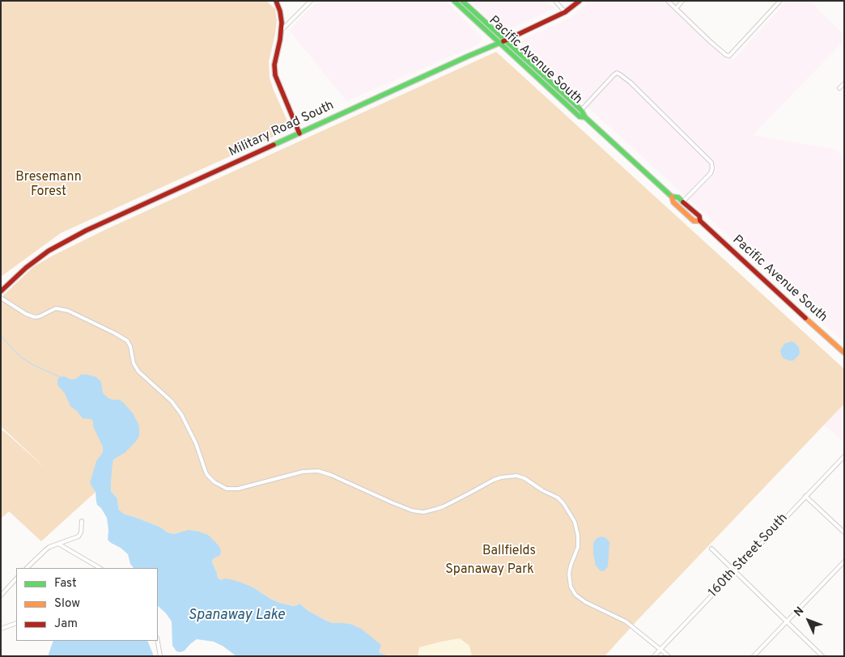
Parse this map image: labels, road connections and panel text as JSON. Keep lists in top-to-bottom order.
{
  "streets": {
    "main road": ["Pacific Avenue South", "Military Road South"],
    "street": ["160th Street South"]
  },
  "crossings": [
    ["Pacific Avenue South", "Military Road South"]
  ],
  "water": ["Spanaway Lake"],
  "parks": ["Bresemann Forest", "Ballfields", "Spanaway Park"],
  "legend": ["Fast", "Slow", "Jam"],
  "north": "top left"
}
